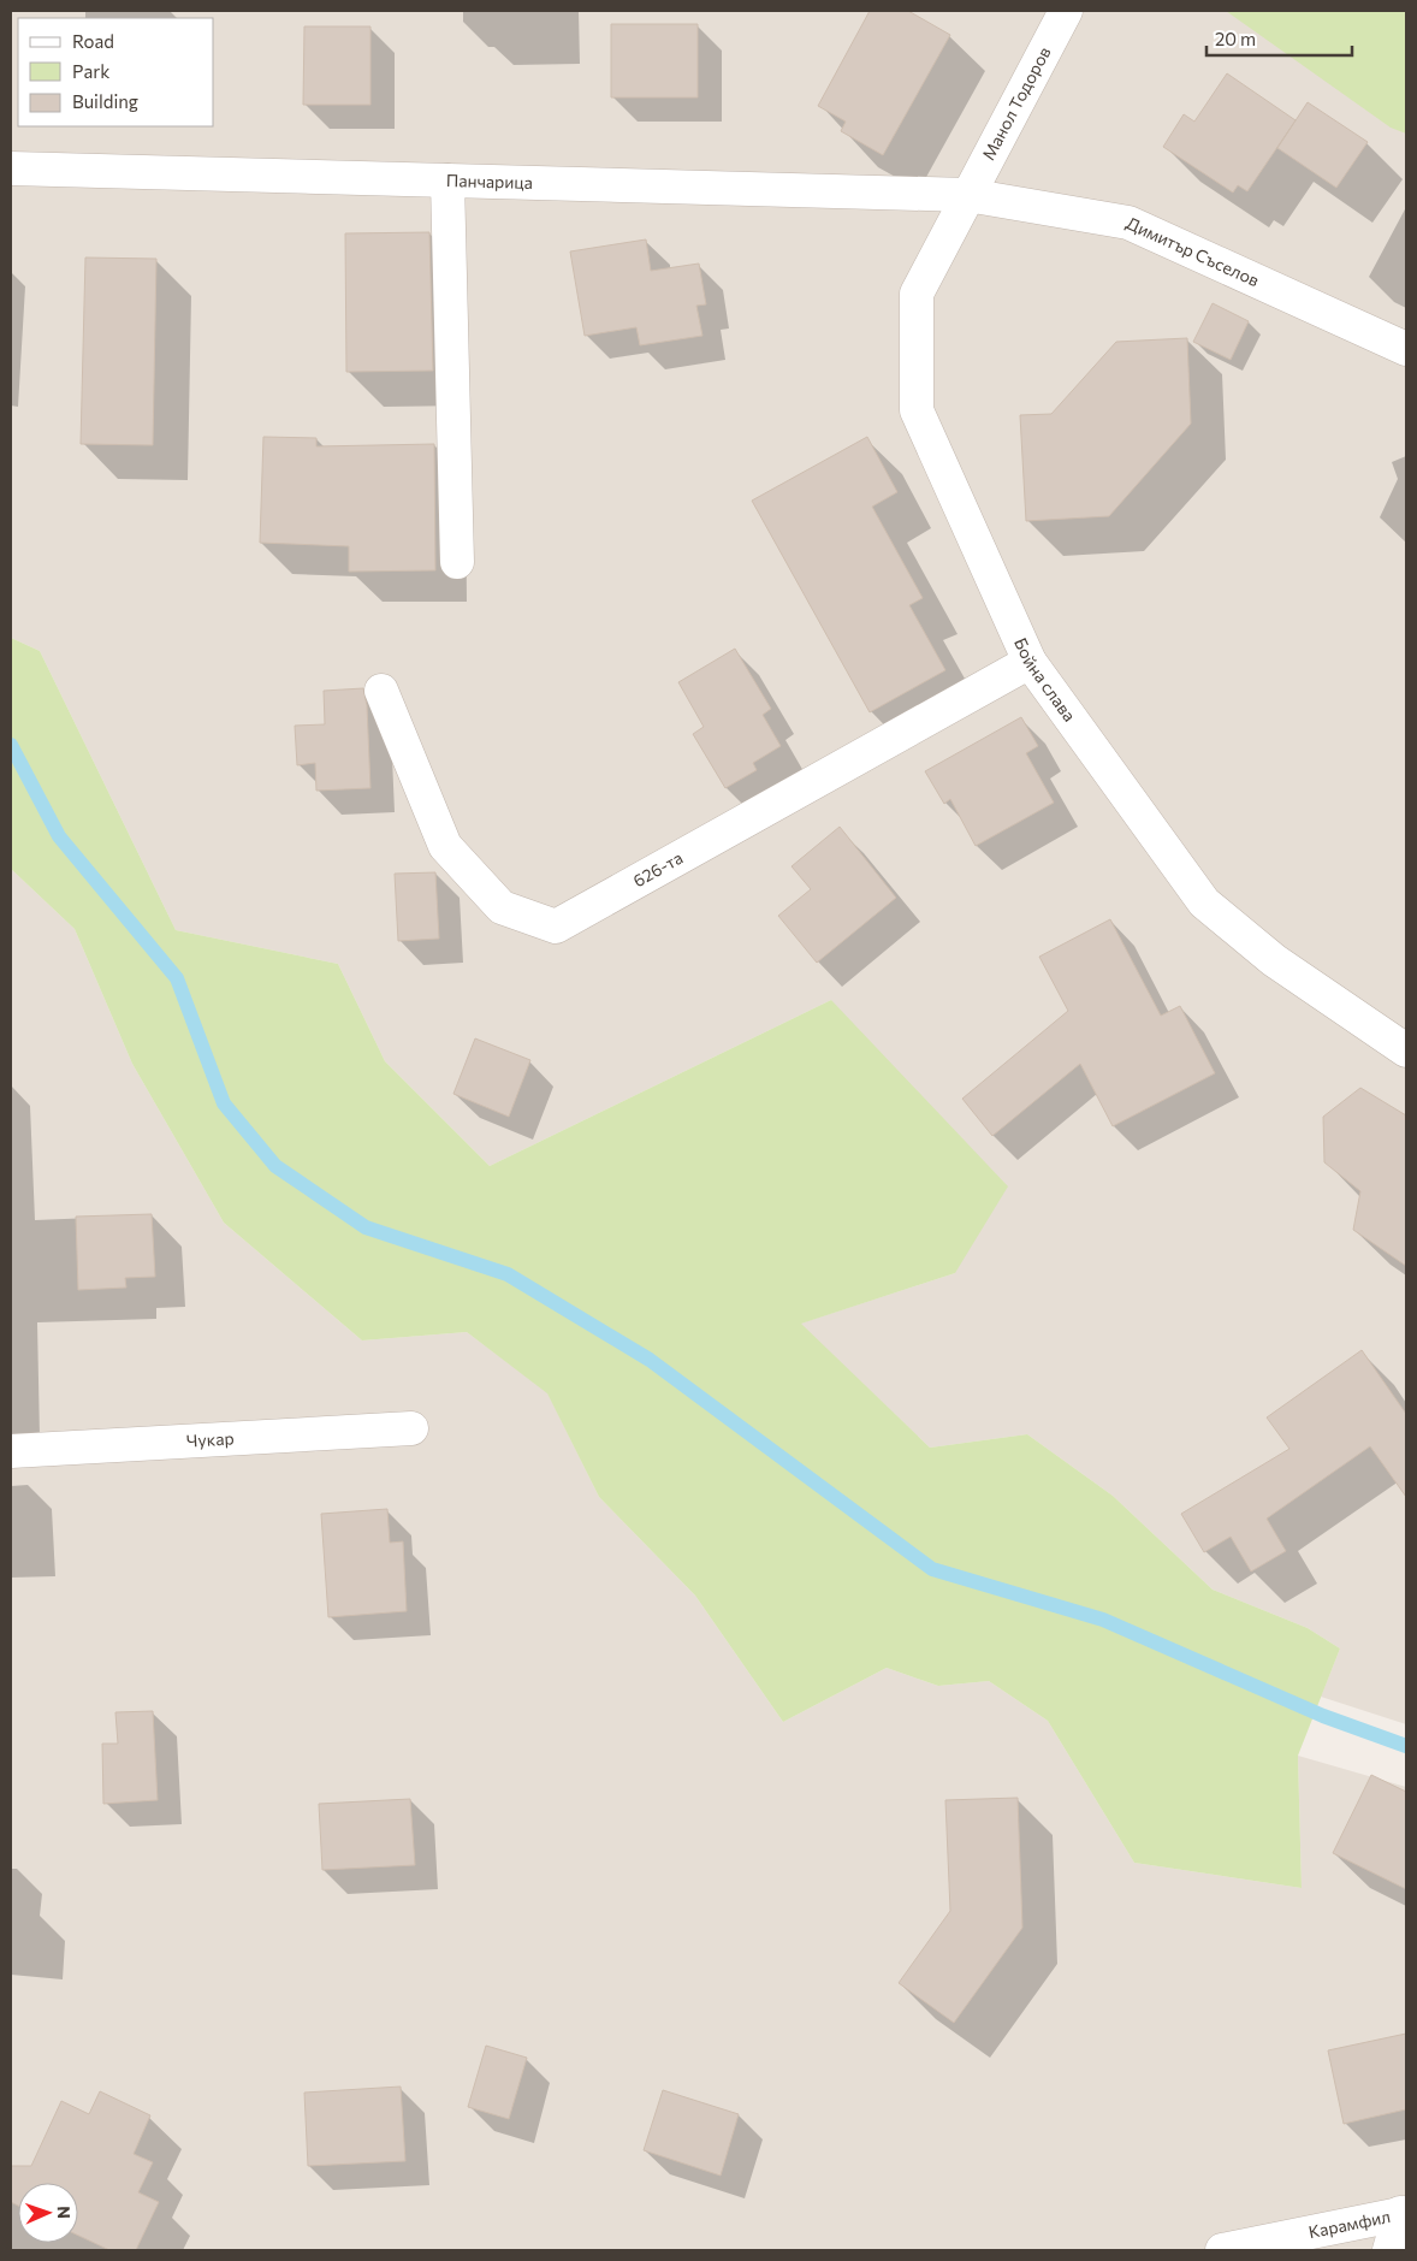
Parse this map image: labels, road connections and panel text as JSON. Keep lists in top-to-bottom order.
{
  "streets": {
    "street": [
      "Манол Тодоров",
      "Панчарица",
      "Димитър Съселов",
      "Бойна слава",
      "626-та",
      "Чукар",
      "Карамфил"
    ]
  },
  "crossings": [
    ["Манол Тодоров", "Панчарица"],
    ["Манол Тодоров", "Димитър Съселов"],
    ["Манол Тодоров", "Бойна слава"],
    ["Панчарица", "Димитър Съселов"],
    ["Панчарица", "Бойна слава"],
    ["Димитър Съселов", "Бойна слава"],
    ["Бойна слава", "626-та"]
  ],
  "legend": ["Road", "Park", "Building"],
  "scale_bar": "20 m",
  "north": "right"
}
